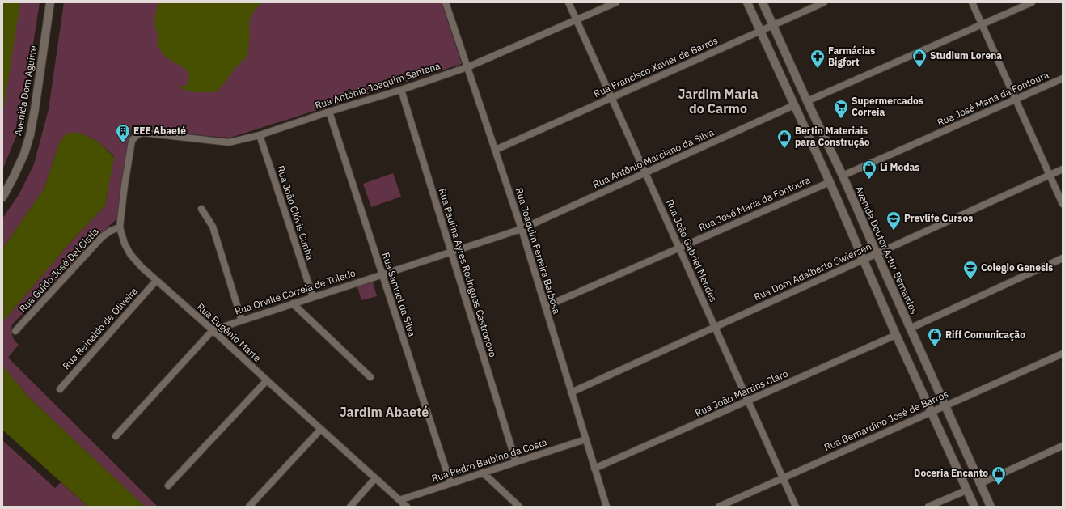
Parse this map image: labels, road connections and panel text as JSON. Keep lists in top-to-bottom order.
{
  "streets": {
    "main road": ["Avenida Dom Aguirre", "Avenida Doutor Artur Bernardes"],
    "street": [
      "Rua Francisco Xavier de Barros",
      "Rua Antônio Joaquim Santana",
      "Rua José Maria da Fontoura",
      "Rua Antônio Marciano da Silva",
      "Rua João Clóvis Cunha",
      "Rua Joaquim Ferreira Barbosa",
      "Rua João Gabriel Mendes",
      "Rua Guido José Del Cístia",
      "Rua Dom Adalberto Swiersen",
      "Rua Paulina Ayres Rodrigues Castronovo",
      "Rua Orville Correia de Toledo",
      "Rua Samuel da Silva",
      "Rua Reinaldo de Oliveira",
      "Rua Eugênio Marte",
      "Rua João Martins Claro",
      "Rua Bernardino José de Barros",
      "Rua Pedro Balbino da Costa"
    ]
  },
  "crossings": [
    ["Rua Francisco Xavier de Barros", "Avenida Doutor Artur Bernardes"],
    ["Rua Francisco Xavier de Barros", "Rua Joaquim Ferreira Barbosa"],
    ["Rua Francisco Xavier de Barros", "Rua João Gabriel Mendes"],
    ["Rua Antônio Joaquim Santana", "Rua João Clóvis Cunha"],
    ["Rua Antônio Joaquim Santana", "Rua Joaquim Ferreira Barbosa"],
    ["Rua Antônio Joaquim Santana", "Rua João Gabriel Mendes"],
    ["Rua Antônio Joaquim Santana", "Rua Paulina Ayres Rodrigues Castronovo"],
    ["Rua Antônio Joaquim Santana", "Rua Samuel da Silva"],
    ["Rua Antônio Joaquim Santana", "Rua Eugênio Marte"],
    ["Rua José Maria da Fontoura", "Avenida Doutor Artur Bernardes"],
    ["Rua José Maria da Fontoura", "Rua Joaquim Ferreira Barbosa"],
    ["Rua José Maria da Fontoura", "Rua João Gabriel Mendes"],
    ["Rua Antônio Marciano da Silva", "Rua Joaquim Ferreira Barbosa"],
    ["Rua Antônio Marciano da Silva", "Rua João Gabriel Mendes"],
    ["Rua Antônio Marciano da Silva", "Rua Orville Correia de Toledo"],
    ["Rua João Clóvis Cunha", "Rua Orville Correia de Toledo"],
    ["Avenida Doutor Artur Bernardes", "Rua Dom Adalberto Swiersen"],
    ["Avenida Doutor Artur Bernardes", "Rua Bernardino José de Barros"],
    ["Rua Joaquim Ferreira Barbosa", "Rua Dom Adalberto Swiersen"],
    ["Rua Joaquim Ferreira Barbosa", "Rua Orville Correia de Toledo"],
    ["Rua Joaquim Ferreira Barbosa", "Rua João Martins Claro"],
    ["Rua Joaquim Ferreira Barbosa", "Rua Pedro Balbino da Costa"],
    ["Rua João Gabriel Mendes", "Rua Dom Adalberto Swiersen"],
    ["Rua João Gabriel Mendes", "Rua João Martins Claro"],
    ["Rua João Gabriel Mendes", "Rua Bernardino José de Barros"],
    ["Rua Guido José Del Cístia", "Rua Eugênio Marte"],
    ["Rua Paulina Ayres Rodrigues Castronovo", "Rua Orville Correia de Toledo"],
    ["Rua Paulina Ayres Rodrigues Castronovo", "Rua Pedro Balbino da Costa"],
    ["Rua Orville Correia de Toledo", "Rua Samuel da Silva"],
    ["Rua Orville Correia de Toledo", "Rua Eugênio Marte"],
    ["Rua Samuel da Silva", "Rua Pedro Balbino da Costa"],
    ["Rua Reinaldo de Oliveira", "Rua Eugênio Marte"],
    ["Rua Eugênio Marte", "Rua Pedro Balbino da Costa"]
  ],
  "districts": ["Jardim Maria do Carmo", "Jardim Abaeté"],
  "places": {
    "shop": [
      "Studium Lorena",
      "Bertin Materiais para Construção",
      "Li Modas",
      "Riff Comunicação",
      "Doceria Encanto"
    ],
    "pharmacy": ["Farmácias Bigfort"],
    "supermarket": ["Supermercados Correia"],
    "building": ["EEE Abaeté"],
    "school or university": ["Prevlife Cursos", "Colegio Genesis"]
  }
}
